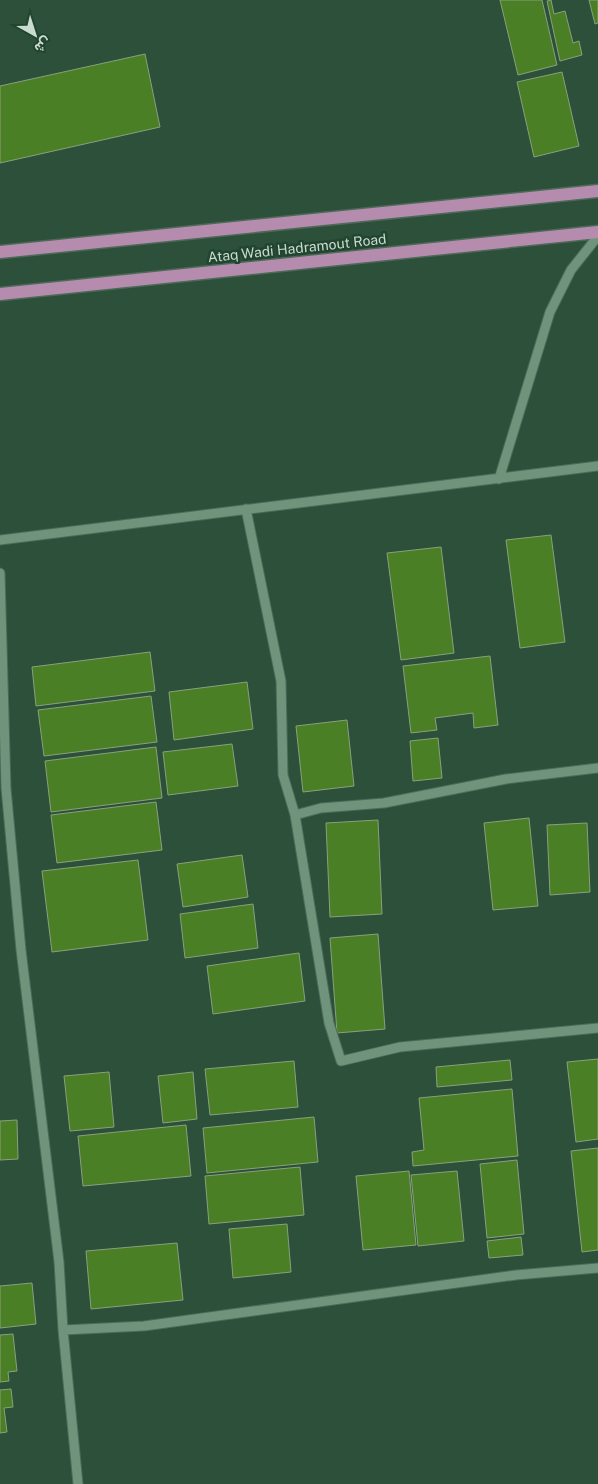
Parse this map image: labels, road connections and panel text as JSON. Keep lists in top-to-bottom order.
{
  "streets": {
    "main road": ["Ataq Wadi Hadramout Road"]
  },
  "north": "bottom right"
}
